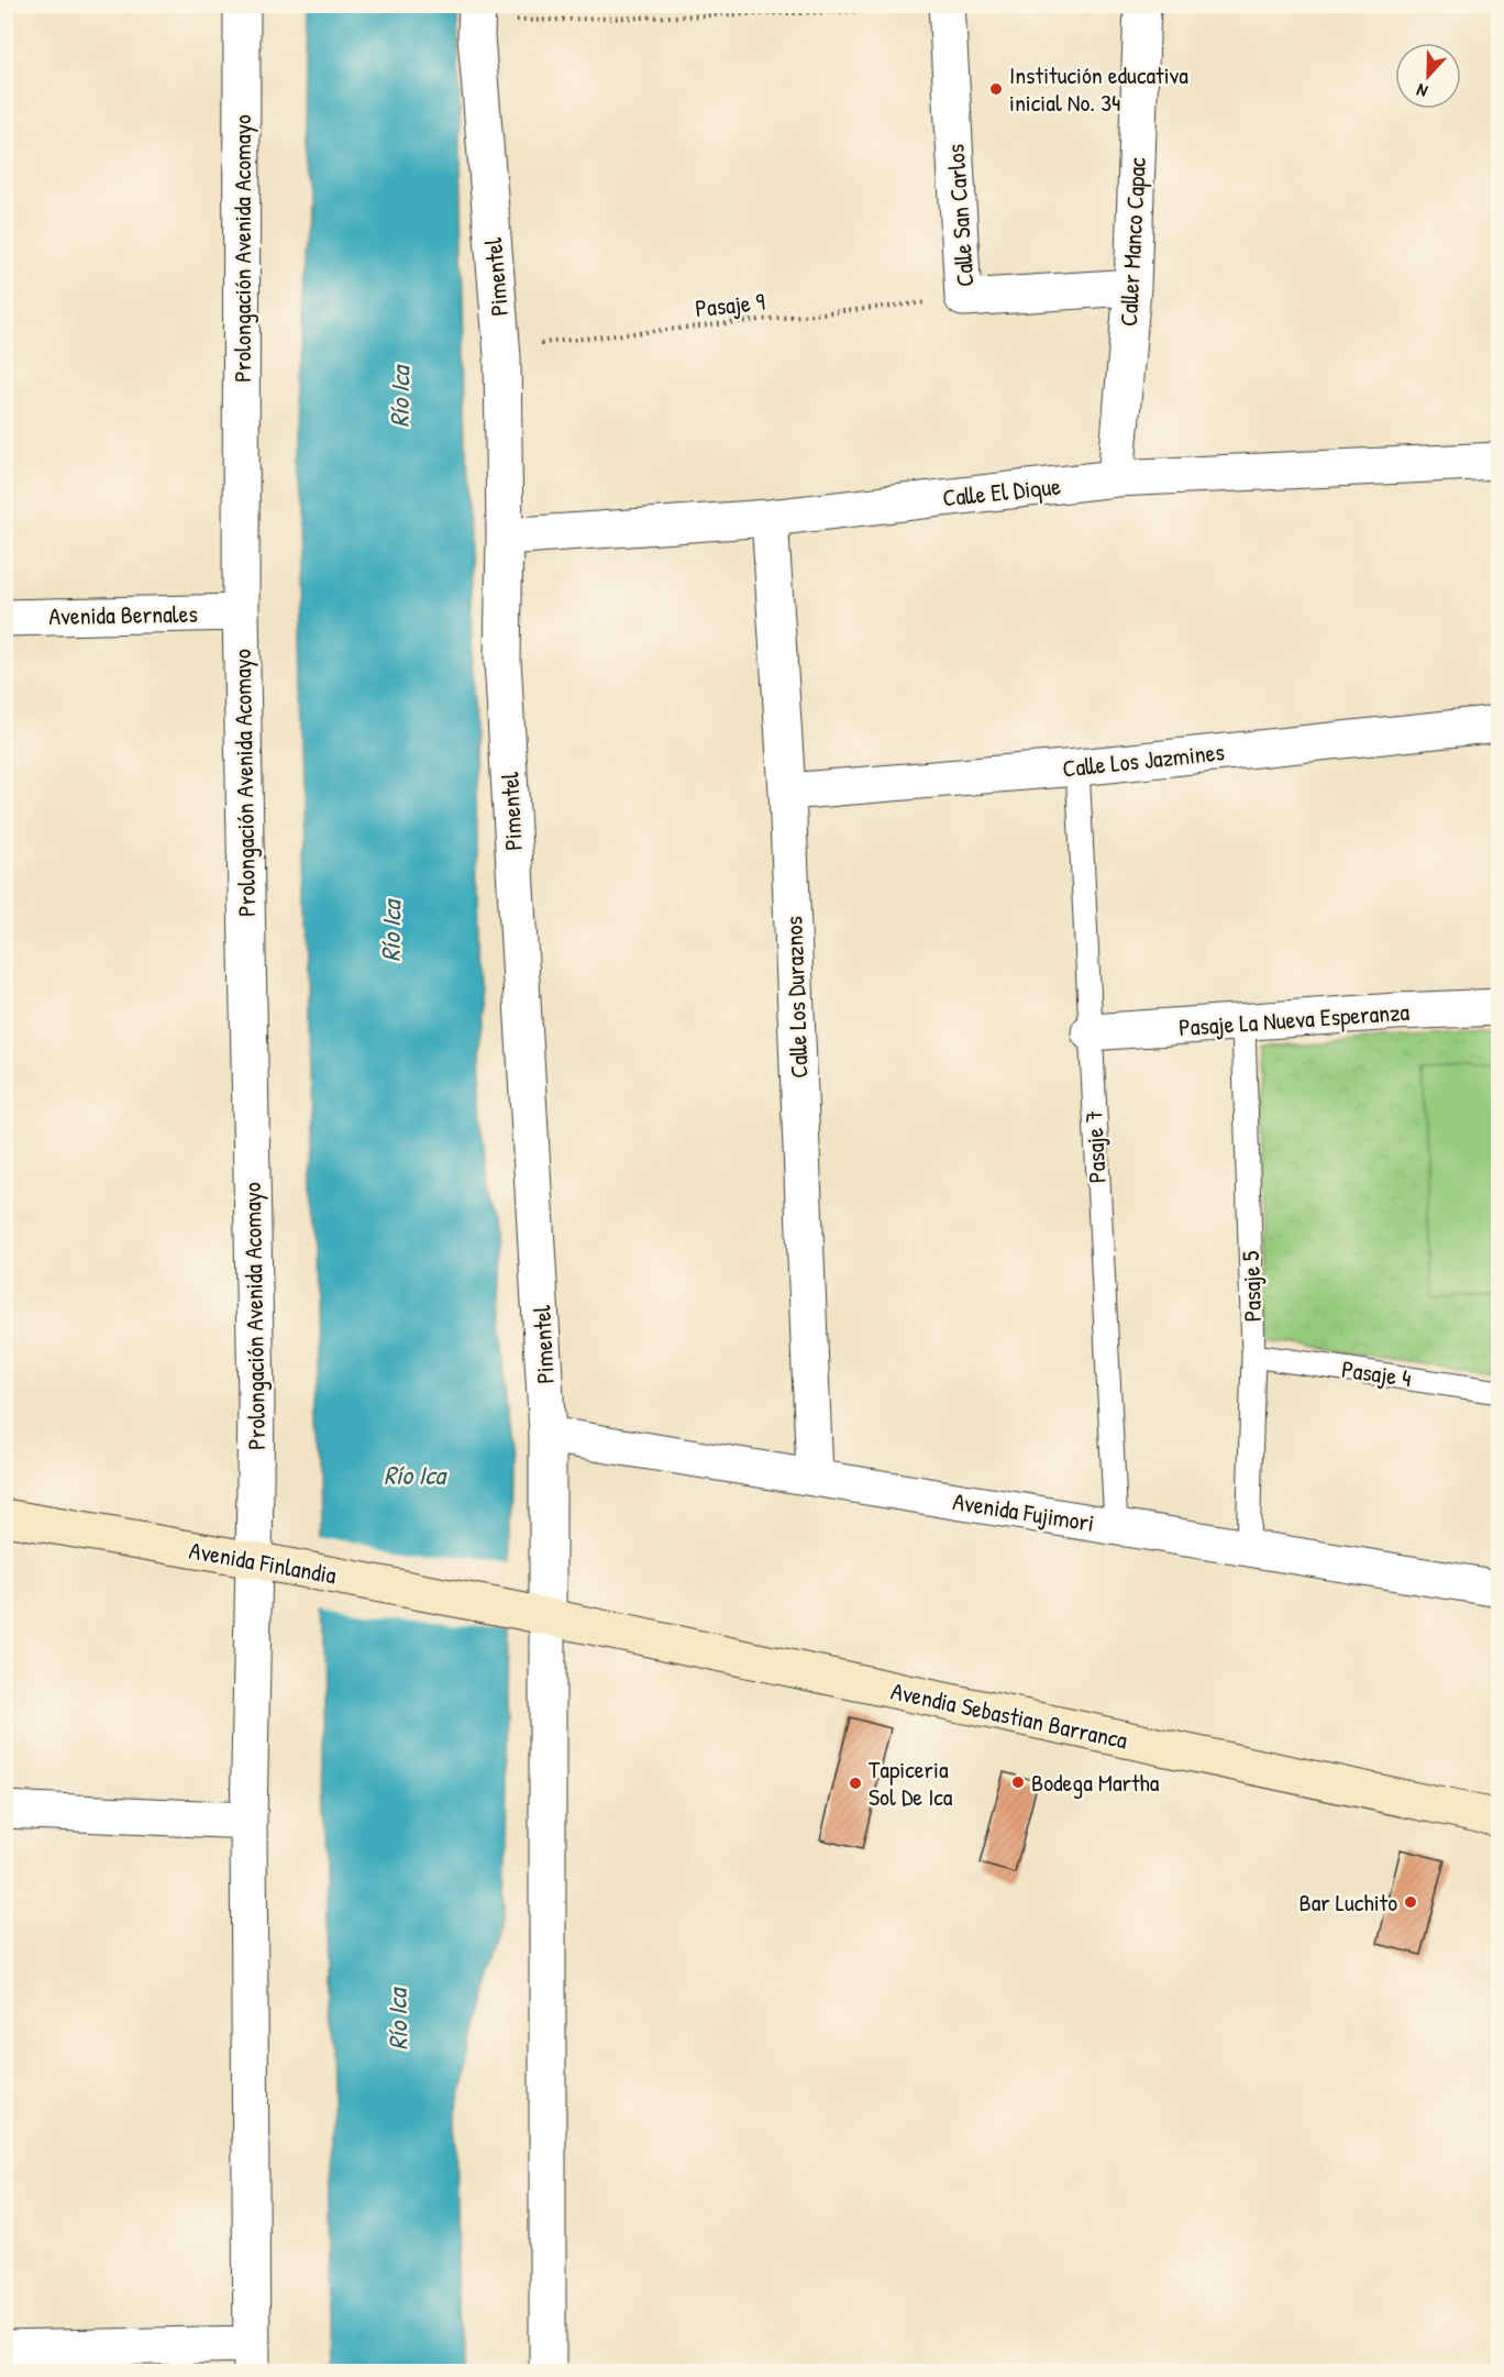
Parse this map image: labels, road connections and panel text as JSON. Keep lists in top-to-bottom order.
{
  "streets": {
    "main road": ["Avenida Finlandia", "Avendia Sebastian Barranca"],
    "street": [
      "Calle San Carlos",
      "Caller Manco Capac",
      "Prolongación Avenida Acomayo",
      "Pimentel",
      "Calle El Dique",
      "Avenida Bernales",
      "Calle Los Jazmines",
      "Calle Los Duraznos",
      "Pasaje La Nueva Esperanza",
      "Avenida Fujimori"
    ],
    "lane": ["Pasaje 7", "Pasaje 5", "Pasaje 4"],
    "path": ["Pasaje 9"]
  },
  "crossings": [
    ["Calle San Carlos", "Caller Manco Capac"],
    ["Calle San Carlos", "Pasaje 9"],
    ["Caller Manco Capac", "Calle El Dique"],
    ["Prolongación Avenida Acomayo", "Avenida Bernales"],
    ["Prolongación Avenida Acomayo", "Avenida Finlandia"],
    ["Pimentel", "Pasaje 9"],
    ["Pimentel", "Calle El Dique"],
    ["Pimentel", "Avenida Fujimori"],
    ["Pimentel", "Avenida Finlandia"],
    ["Pimentel", "Avendia Sebastian Barranca"],
    ["Calle El Dique", "Calle Los Duraznos"],
    ["Calle Los Jazmines", "Calle Los Duraznos"],
    ["Calle Los Jazmines", "Pasaje 7"],
    ["Calle Los Duraznos", "Avenida Fujimori"],
    ["Pasaje La Nueva Esperanza", "Pasaje 7"],
    ["Pasaje La Nueva Esperanza", "Pasaje 5"],
    ["Pasaje 7", "Avenida Fujimori"],
    ["Pasaje 5", "Pasaje 4"],
    ["Pasaje 5", "Avenida Fujimori"],
    ["Avenida Finlandia", "Avendia Sebastian Barranca"]
  ],
  "water": ["Río Ica"],
  "places": [
    "Institución educativa inicial No. 34",
    "Bodega Martha",
    "Tapiceria Sol De Ica",
    "Bar Luchito"
  ],
  "north": "bottom"
}
